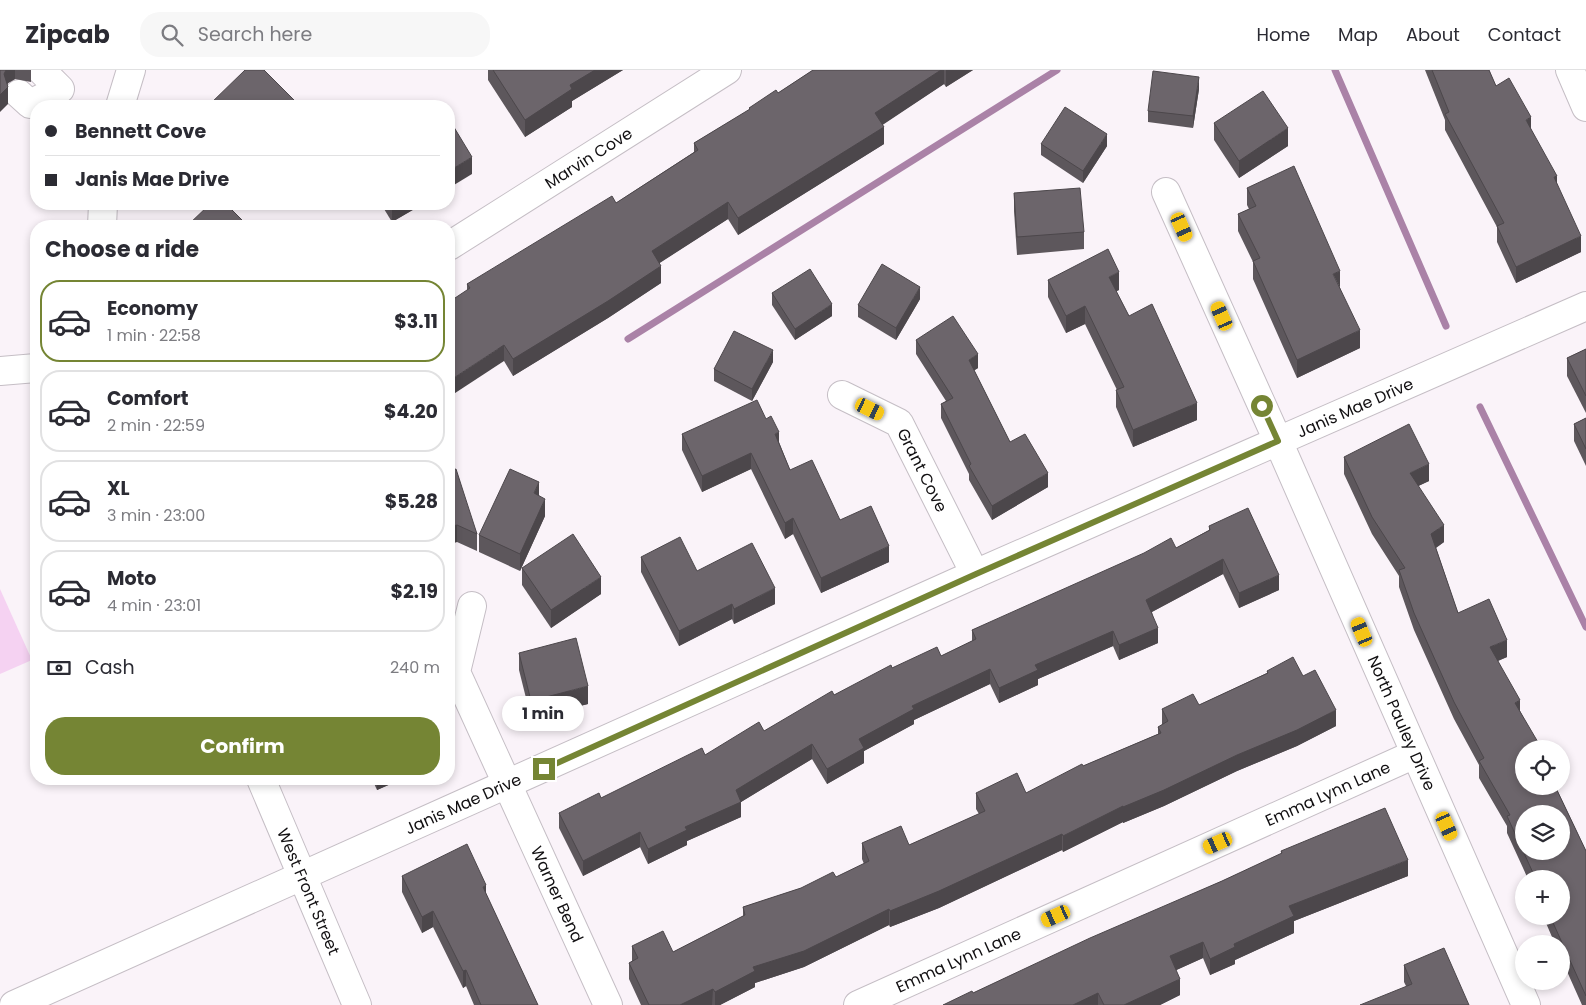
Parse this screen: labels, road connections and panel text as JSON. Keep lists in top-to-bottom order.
{
  "streets": {
    "street": [
      "Marvin Cove",
      "Janis Mae Drive",
      "Grant Cove",
      "North Pauley Drive",
      "Emma Lynn Lane",
      "West Front Street",
      "Warner Bend"
    ]
  },
  "crossings": [
    ["Janis Mae Drive", "Grant Cove"],
    ["Janis Mae Drive", "North Pauley Drive"],
    ["Janis Mae Drive", "West Front Street"],
    ["Janis Mae Drive", "Warner Bend"],
    ["North Pauley Drive", "Emma Lynn Lane"]
  ],
  "page": {
    "header": "Zipcab",
    "search": "Search here",
    "nav": [
      "Home",
      "Map",
      "About",
      "Contact"
    ],
    "banner": ["Bennett Cove", "Janis Mae Drive"],
    "heading": "Choose a ride",
    "list": [
      {
        "name": "Economy",
        "note": "1 min · 22:58",
        "value": "$3.11"
      },
      {
        "name": "Comfort",
        "note": "2 min · 22:59",
        "value": "$4.20"
      },
      {
        "name": "XL",
        "note": "3 min · 23:00",
        "value": "$5.28"
      },
      {
        "name": "Moto",
        "note": "4 min · 23:01",
        "value": "$2.19"
      }
    ],
    "pay": ["Cash", "240 m"],
    "bubble": "1 min",
    "buttons": "Confirm",
    "map_buttons": ["+", "−"]
  }
}
